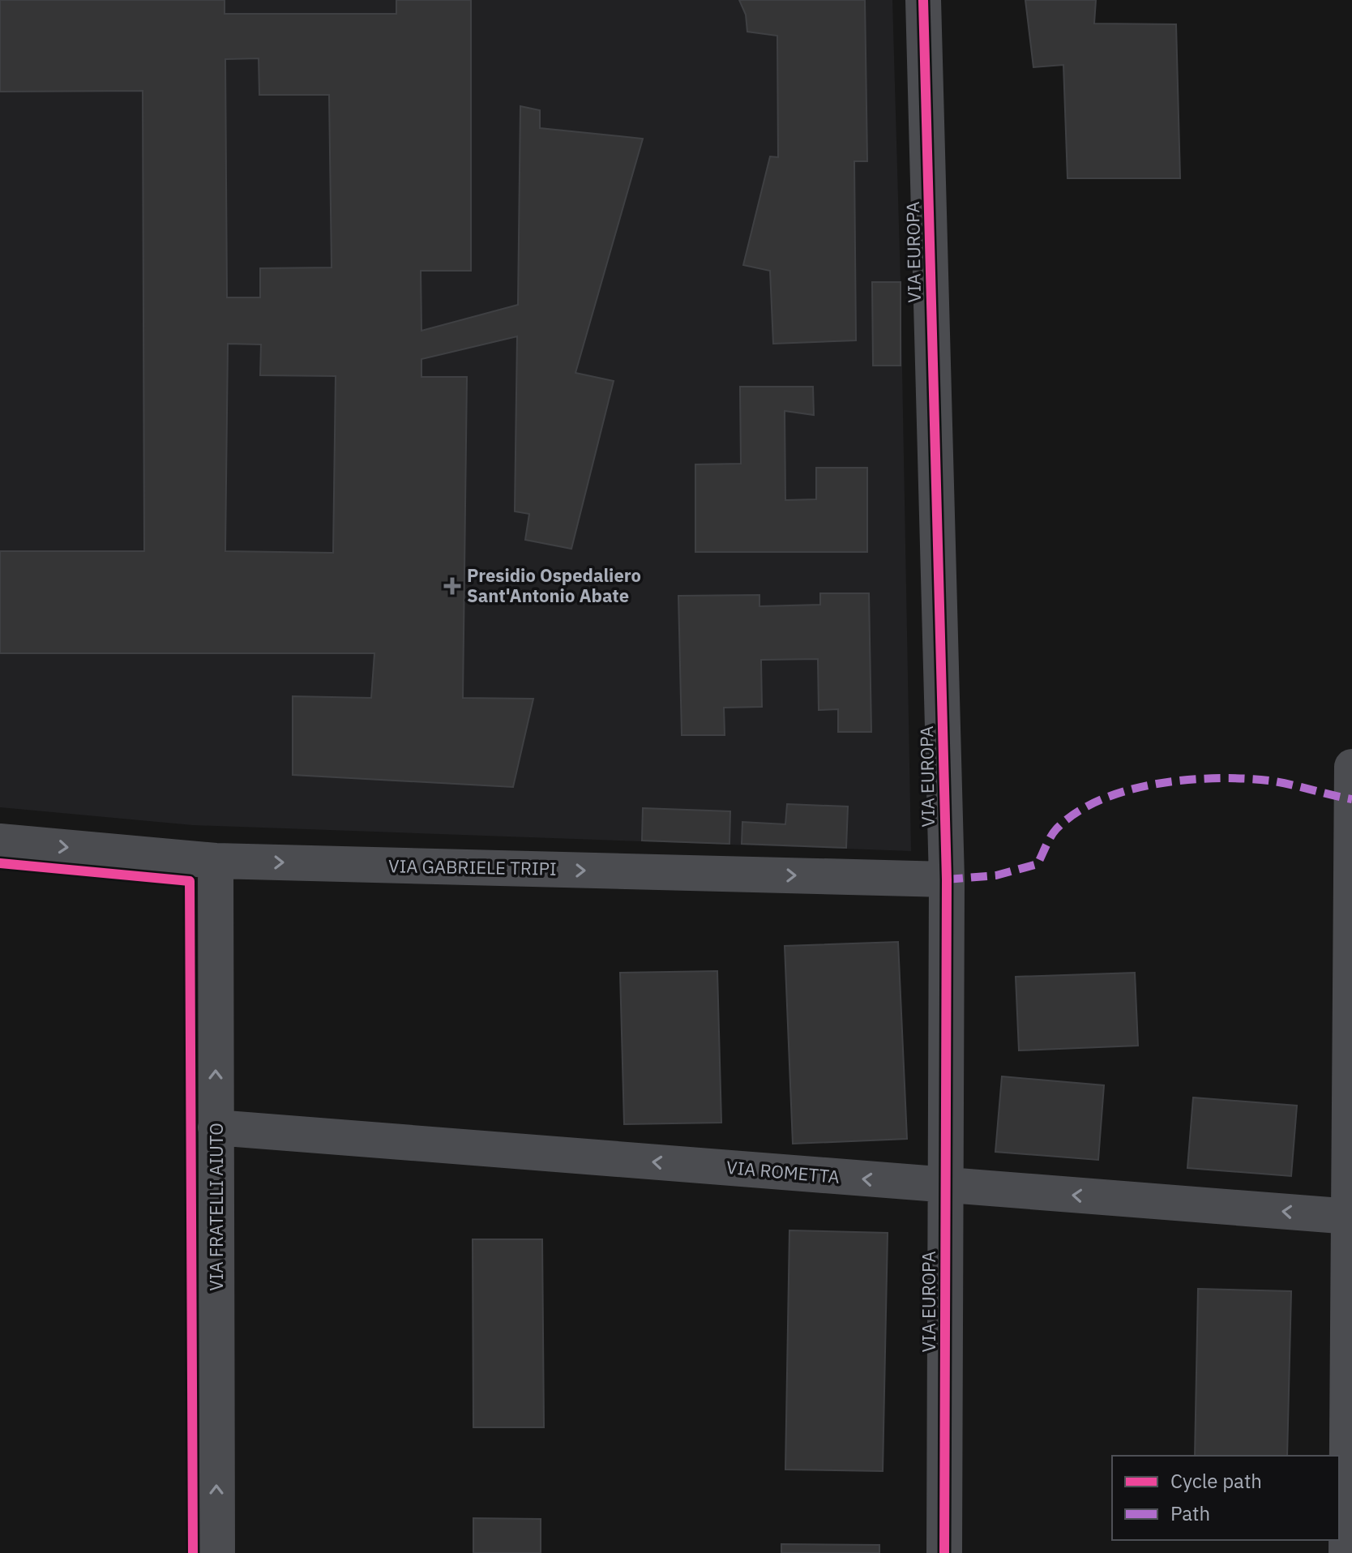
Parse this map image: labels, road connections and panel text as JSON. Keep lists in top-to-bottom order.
{
  "streets": {
    "street": [
      "VIA EUROPA",
      "VIA GABRIELE TRIPI",
      "VIA ROMETTA",
      "VIA FRATELLI AIUTO"
    ]
  },
  "crossings": [
    ["VIA EUROPA", "VIA GABRIELE TRIPI"],
    ["VIA EUROPA", "VIA ROMETTA"],
    ["VIA GABRIELE TRIPI", "VIA FRATELLI AIUTO"],
    ["VIA ROMETTA", "VIA FRATELLI AIUTO"]
  ],
  "one_way": ["VIA GABRIELE TRIPI", "VIA ROMETTA", "VIA FRATELLI AIUTO"],
  "places": {
    "health": ["Presidio Ospedaliero Sant'Antonio Abate"]
  },
  "legend": ["Cycle path", "Path"]
}
